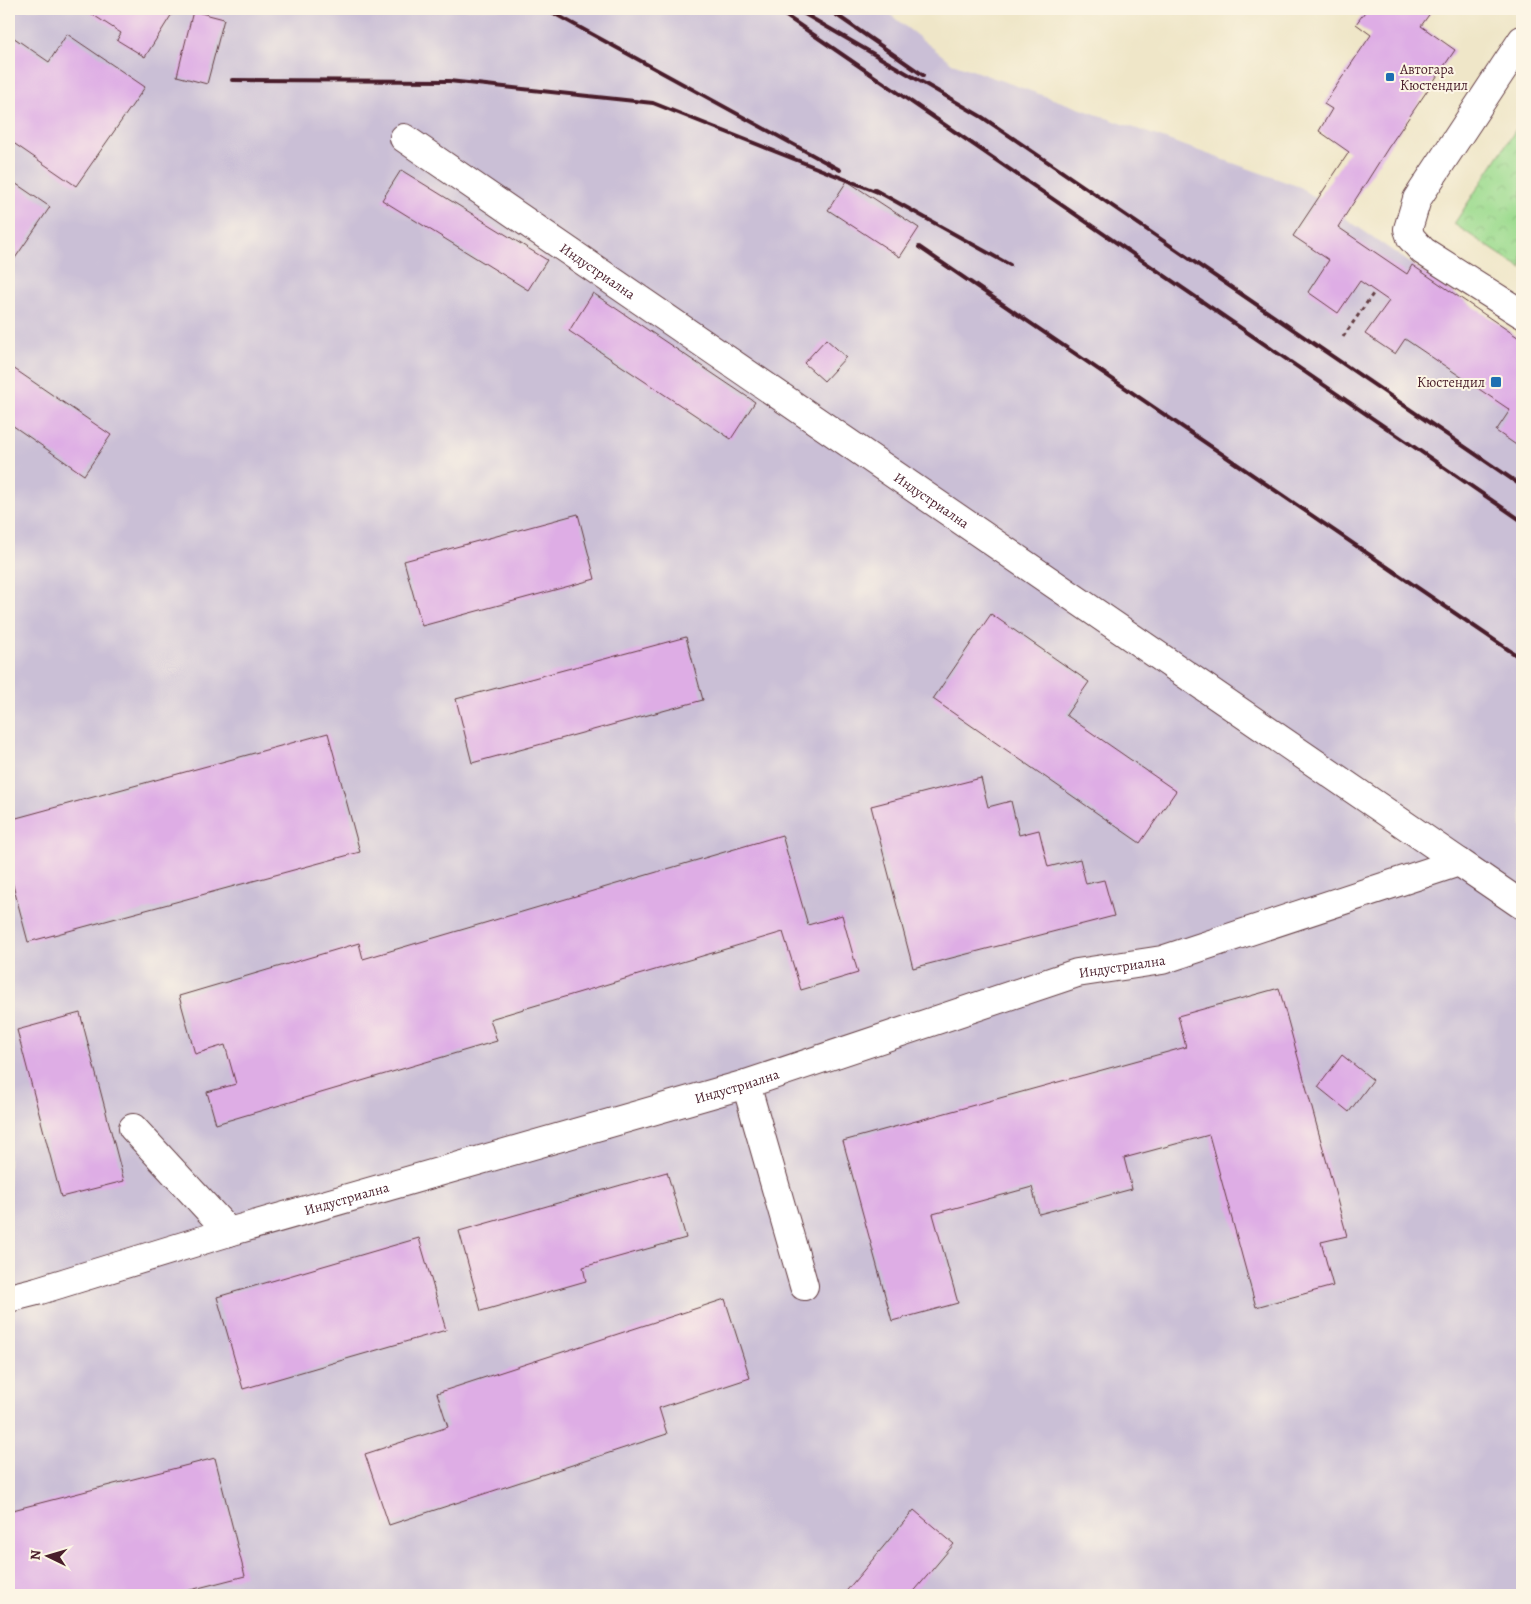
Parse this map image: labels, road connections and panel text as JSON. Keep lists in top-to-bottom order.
{
  "streets": {
    "street": ["Индустриална"]
  },
  "places": {
    "transit": ["Автогара Кюстендил", "Кюстендил"]
  },
  "north": "left"
}
